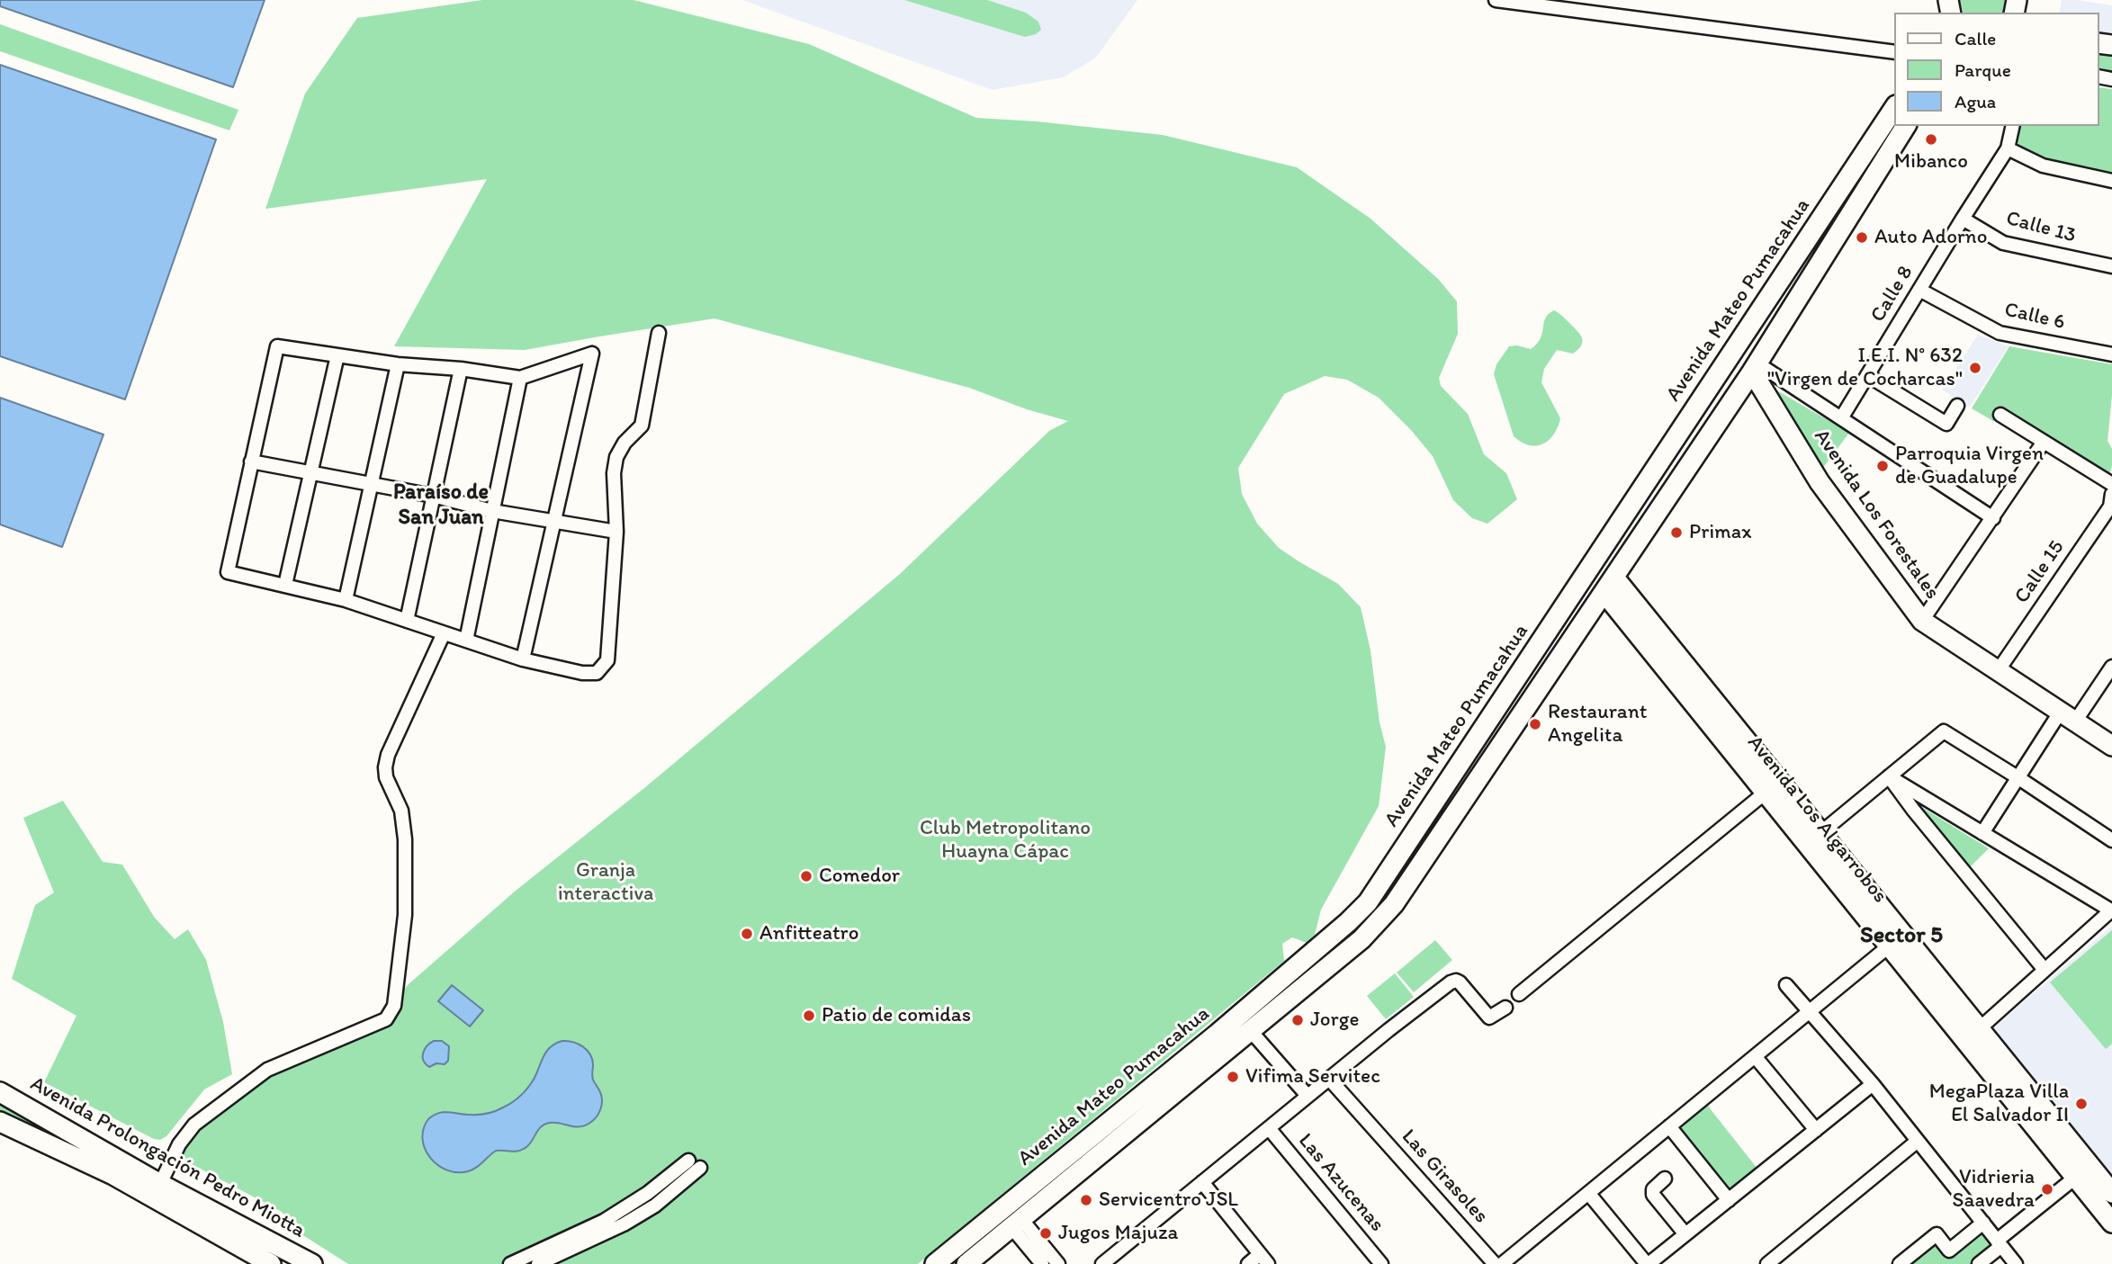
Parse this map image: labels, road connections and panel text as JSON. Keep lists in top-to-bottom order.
{
  "streets": {
    "main road": [
      "Avenida Mateo Pumacahua",
      "Avenida Los Forestales",
      "Avenida Los Algarrobos",
      "Avenida Prolongación Pedro Miotta"
    ],
    "street": [
      "Calle 13",
      "Calle 8",
      "Calle 6",
      "Calle 15",
      "Las Girasoles",
      "Las Azucenas"
    ]
  },
  "crossings": [
    ["Calle 13", "Calle 8"],
    ["Calle 8", "Calle 6"],
    ["Avenida Mateo Pumacahua", "Avenida Los Forestales"],
    ["Avenida Mateo Pumacahua", "Avenida Los Algarrobos"],
    ["Avenida Los Forestales", "Calle 15"]
  ],
  "districts": ["Paraíso de San Juan", "Sector 5"],
  "parks": ["Club Metropolitano Huayna Cápac", "Granja interactiva"],
  "places": [
    "Mibanco",
    "Auto Adorno",
    "I.E.I. N° 632 \"Virgen de Cocharcas\"",
    "Parroquia Virgen de Guadalupe",
    "Primax",
    "Restaurant Angelita",
    "Comedor",
    "Anfitteatro",
    "Patio de comidas",
    "Jorge",
    "Vifima Servitec",
    "MegaPlaza Villa El Salvador II",
    "Vidrieria Saavedra",
    "Servicentro JSL",
    "Jugos Majuza"
  ],
  "legend": ["Calle", "Parque", "Agua"]
}
